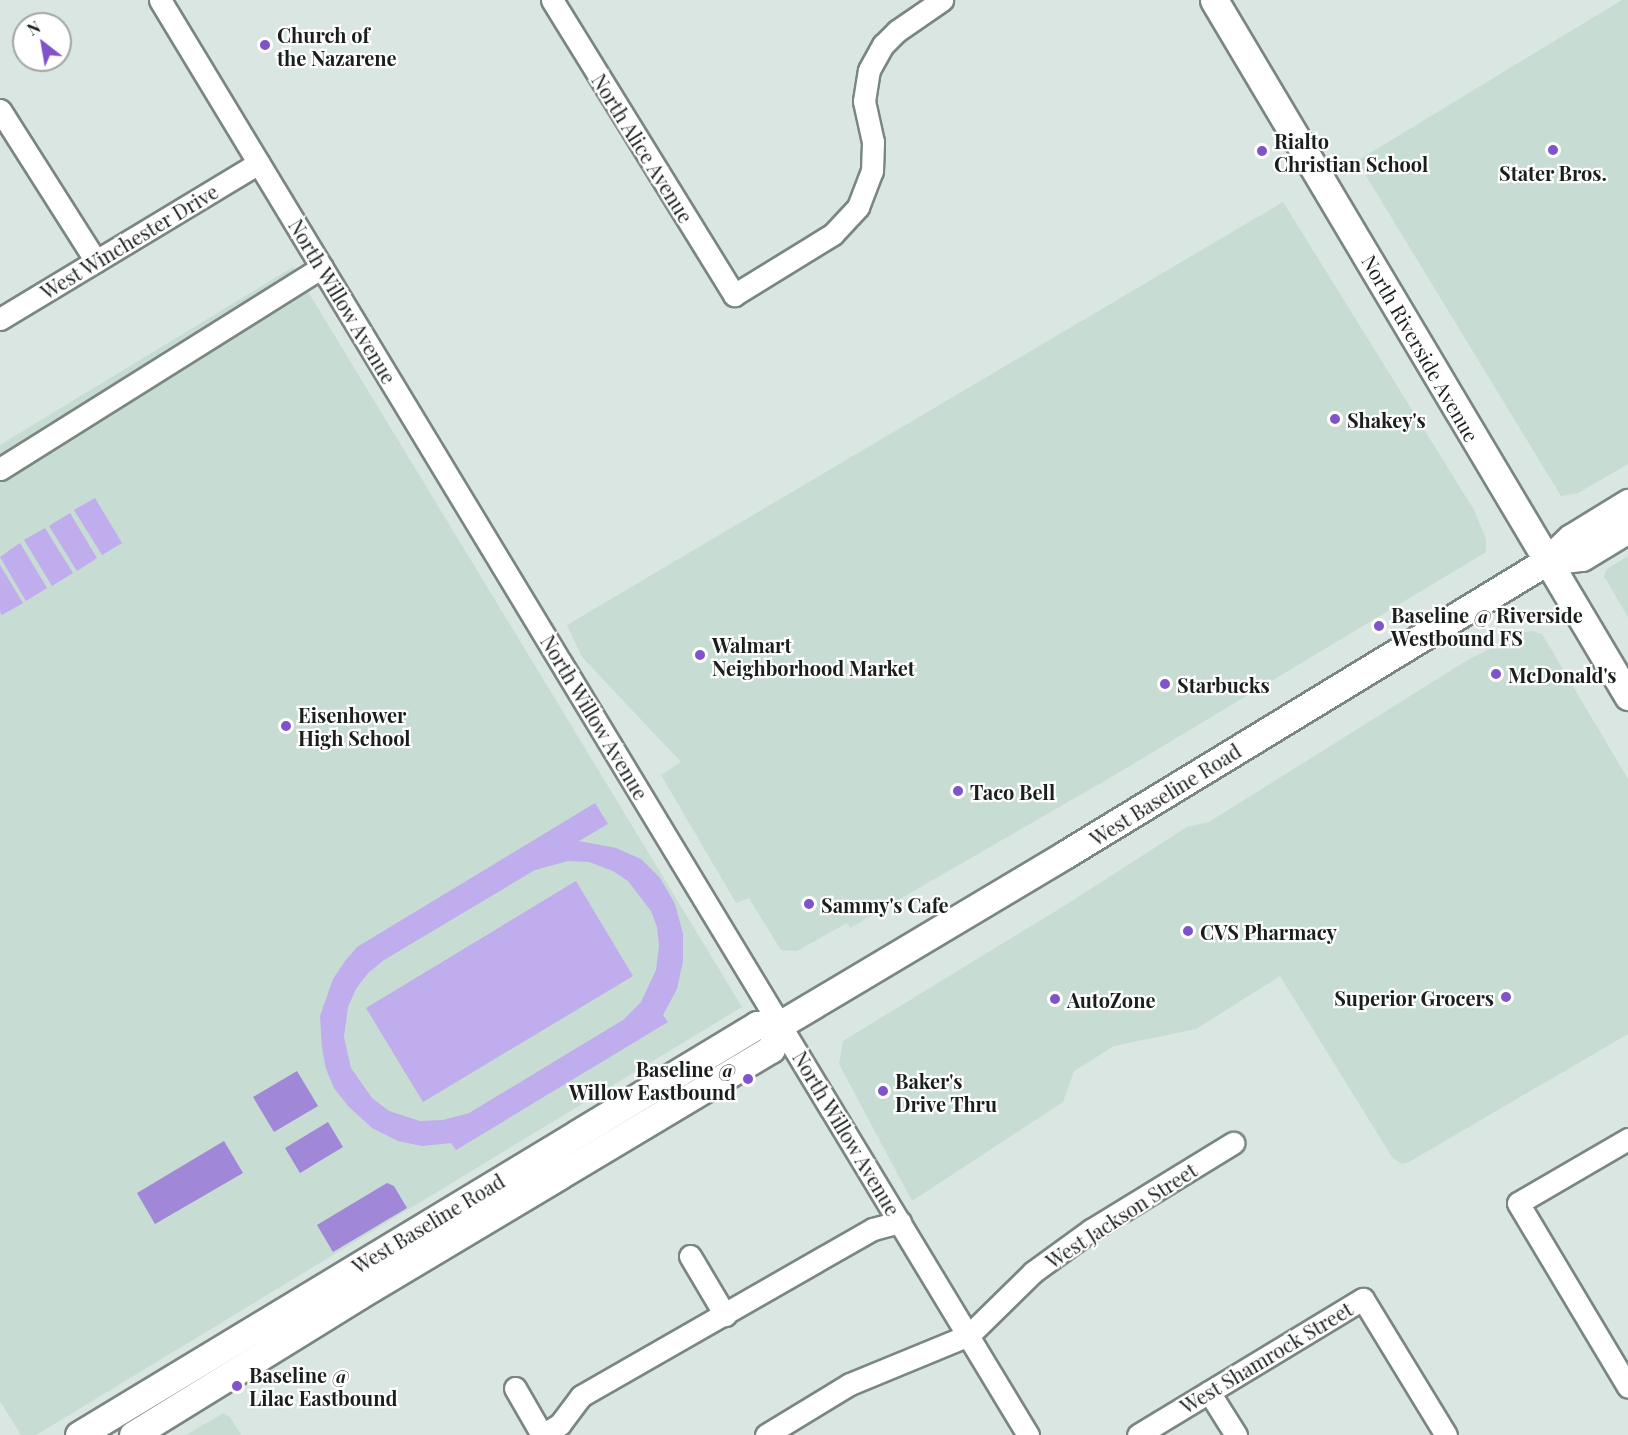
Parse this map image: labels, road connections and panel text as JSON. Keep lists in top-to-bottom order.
{
  "streets": {
    "main road": ["North Riverside Avenue", "West Baseline Road"],
    "street": [
      "North Alice Avenue",
      "West Winchester Drive",
      "North Willow Avenue",
      "West Jackson Street",
      "West Shamrock Street"
    ]
  },
  "crossings": [
    ["West Winchester Drive", "North Willow Avenue"],
    ["North Willow Avenue", "West Baseline Road"],
    ["North Willow Avenue", "West Jackson Street"],
    ["North Riverside Avenue", "West Baseline Road"]
  ],
  "places": [
    "Church of the Nazarene",
    "Stater Bros.",
    "Rialto Christian School",
    "Shakey's",
    "Baseline @ Riverside Westbound FS",
    "Walmart Neighborhood Market",
    "McDonald's",
    "Starbucks",
    "Eisenhower High School",
    "Taco Bell",
    "Sammy's Cafe",
    "CVS Pharmacy",
    "Superior Grocers",
    "AutoZone",
    "Baseline @ Willow Eastbound",
    "Baker's Drive Thru",
    "Baseline @ Lilac Eastbound"
  ],
  "north": "top left"
}
